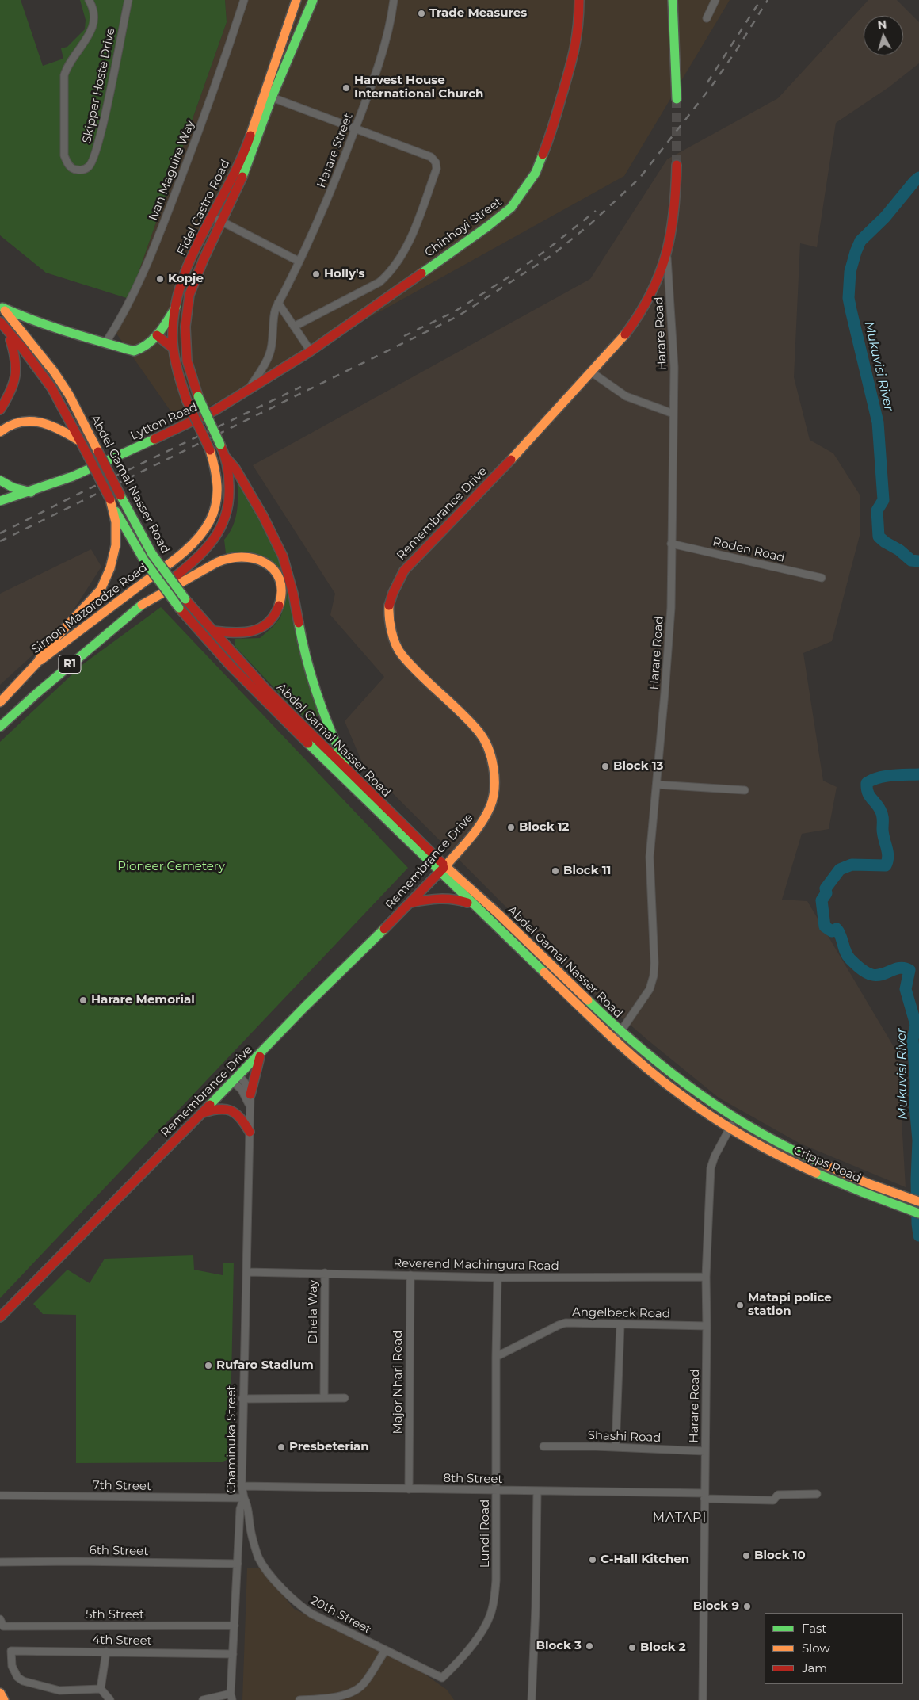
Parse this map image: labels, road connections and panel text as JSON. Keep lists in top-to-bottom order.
{
  "streets": {
    "main road": [
      "Fidel Castro Road",
      "Chinhoyi Street",
      "Lytton Road",
      "Abdel Gamal Nasser Road",
      "Remembrance Drive",
      "Simon Mazorodze Road",
      "R1",
      "Cripps Road"
    ],
    "street": [
      "Skipper Hoste Drive",
      "Harare Street",
      "Ivan Maguire Way",
      "Harare Road",
      "Roden Road",
      "Reverend Machingura Road",
      "Dhela Way",
      "Angelbeck Road",
      "Major Nhari Road",
      "Shashi Road",
      "Chaminuka Street",
      "8th Street",
      "7th Street",
      "Lundi Road",
      "6th Street",
      "5th Street",
      "20th Street",
      "4th Street"
    ]
  },
  "crossings": [
    ["Harare Street", "Chinhoyi Street"],
    ["Harare Street", "Lytton Road"],
    ["Fidel Castro Road", "Simon Mazorodze Road"],
    ["Fidel Castro Road", "R1"],
    ["Chinhoyi Street", "Lytton Road"],
    ["Harare Road", "Abdel Gamal Nasser Road"],
    ["Harare Road", "Remembrance Drive"],
    ["Harare Road", "Roden Road"],
    ["Harare Road", "Cripps Road"],
    ["Harare Road", "Reverend Machingura Road"],
    ["Harare Road", "Angelbeck Road"],
    ["Harare Road", "Shashi Road"],
    ["Harare Road", "8th Street"],
    ["Abdel Gamal Nasser Road", "Remembrance Drive"],
    ["Abdel Gamal Nasser Road", "Cripps Road"],
    ["Reverend Machingura Road", "Dhela Way"],
    ["Reverend Machingura Road", "Major Nhari Road"],
    ["Reverend Machingura Road", "Chaminuka Street"],
    ["Reverend Machingura Road", "Lundi Road"],
    ["Angelbeck Road", "Lundi Road"],
    ["Major Nhari Road", "8th Street"],
    ["Chaminuka Street", "8th Street"],
    ["Chaminuka Street", "7th Street"],
    ["Chaminuka Street", "6th Street"],
    ["Chaminuka Street", "5th Street"],
    ["Chaminuka Street", "20th Street"],
    ["Chaminuka Street", "4th Street"],
    ["8th Street", "Lundi Road"],
    ["7th Street", "20th Street"],
    ["Lundi Road", "20th Street"]
  ],
  "districts": ["MATAPI"],
  "water": ["Mukuvisi River"],
  "parks": ["Pioneer Cemetery"],
  "places": [
    "Trade Measures",
    "Harvest House International Church",
    "Holly's",
    "Kopje",
    "Block 13",
    "Block 12",
    "Block 11",
    "Harare Memorial",
    "Matapi police station",
    "Rufaro Stadium",
    "Presbeterian",
    "Block 10",
    "C-Hall Kitchen",
    "Block 9",
    "Block 3",
    "Block 2"
  ],
  "legend": ["Fast", "Slow", "Jam"],
  "north": "top"
}
